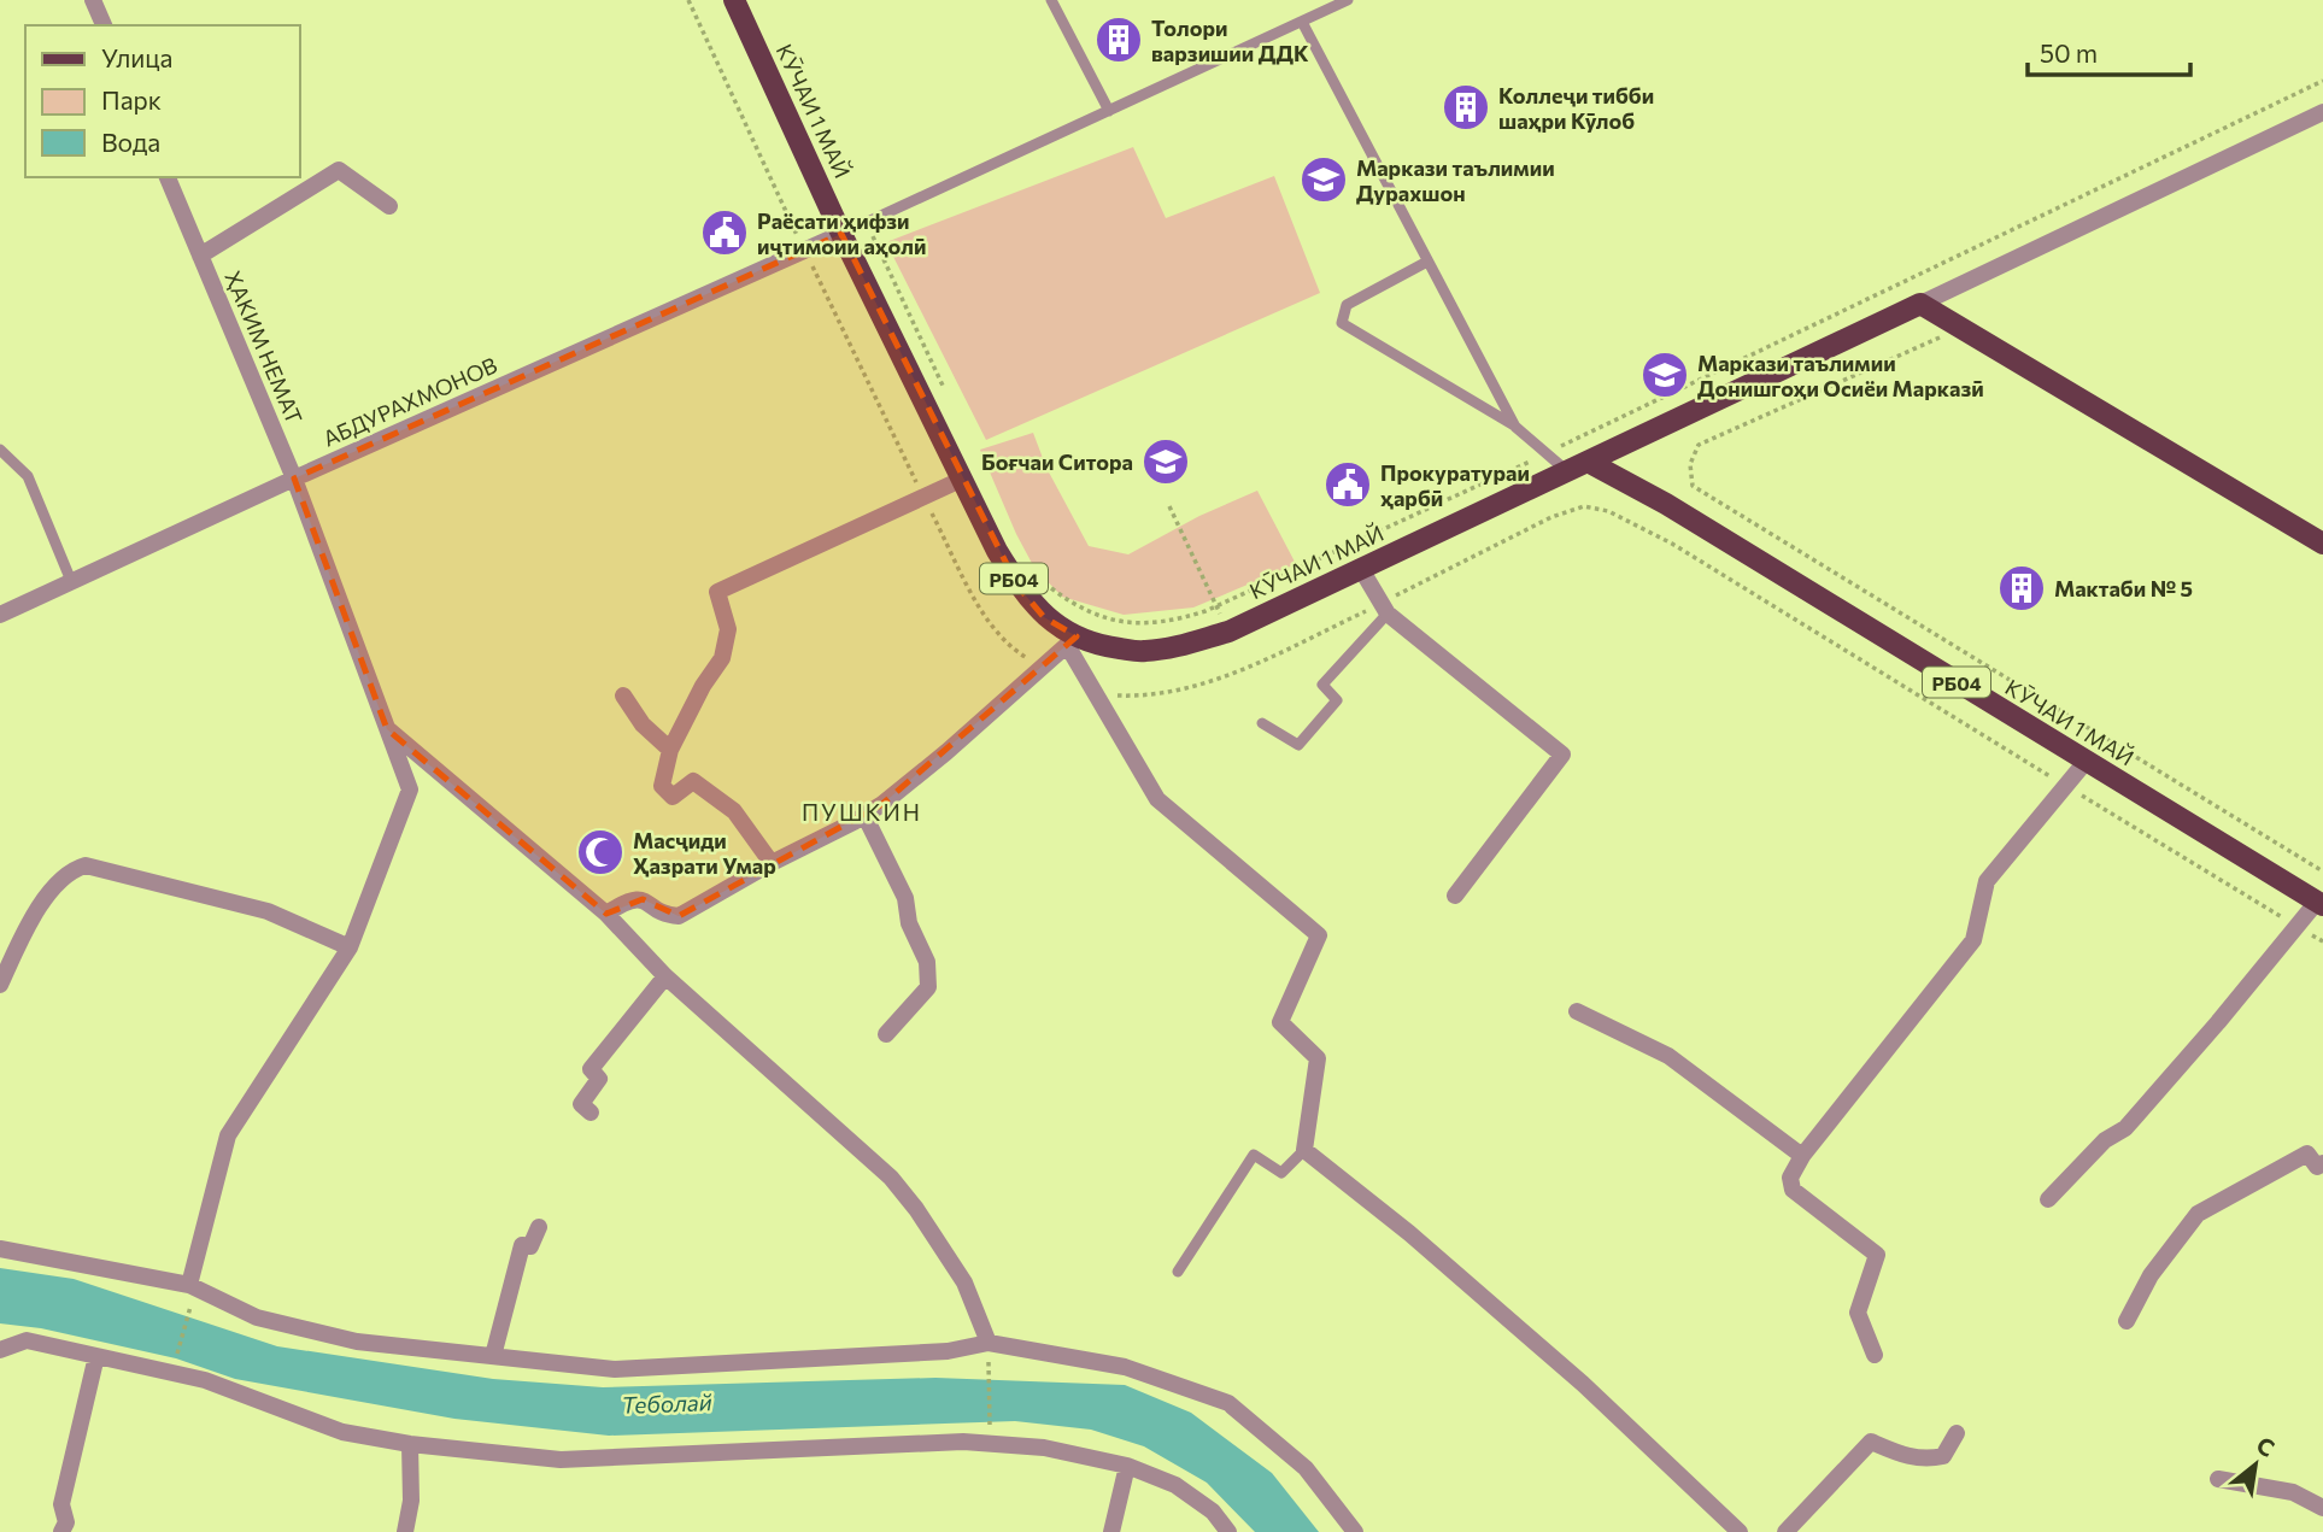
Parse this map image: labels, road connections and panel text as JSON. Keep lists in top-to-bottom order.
{
  "streets": {
    "main road": ["КӮЧАИ 1 МАЙ", "РБ04"],
    "street": ["ҲАКИМ НЕМАТ", "АБДУРАХМОНОВ"]
  },
  "crossings": [
    ["КӮЧАИ 1 МАЙ", "АБДУРАХМОНОВ"],
    ["ҲАКИМ НЕМАТ", "АБДУРАХМОНОВ"]
  ],
  "districts": ["ПУШКИН"],
  "water": ["Теболай"],
  "places": {
    "building": ["Толори варзишии ДДК", "Коллеҷи тибби шаҳри Кӯлоб", "Мактаби № 5"],
    "school or university": ["Маркази таълимии Дурахшон", "Маркази таълимии Донишгоҳи Осиёи Марказӣ", "Боғчаи Ситора"],
    "public building": ["Раёсати ҳифзи иҷтимоии аҳолӣ", "Прокуратураи ҳарбӣ"],
    "mosque": ["Масҷиди Ҳазрати Умар"]
  },
  "legend": ["Улица", "Парк", "Вода"],
  "scale_bar": "50 m",
  "north": "top right"
}
